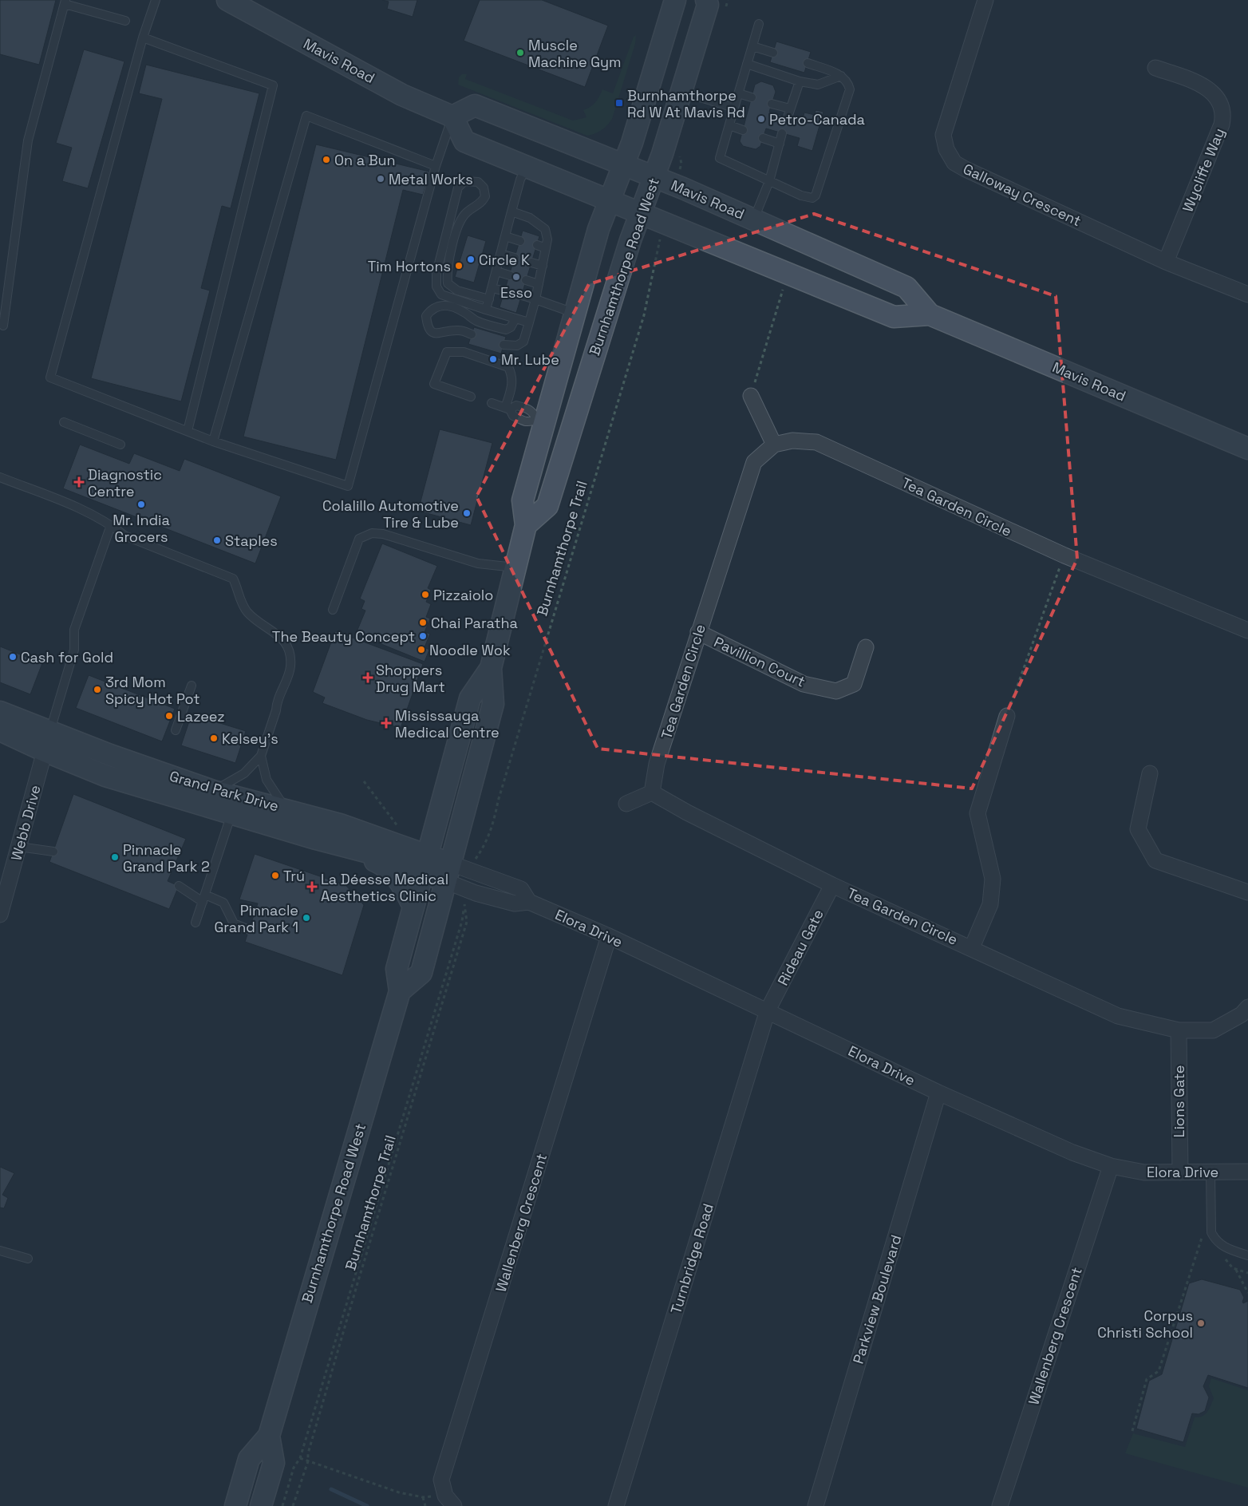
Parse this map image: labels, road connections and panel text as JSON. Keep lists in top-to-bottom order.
{
  "streets": {
    "main road": ["Mavis Road", "Burnhamthorpe Road West", "Grand Park Drive"],
    "street": [
      "Wycliffe Way",
      "Galloway Crescent",
      "Tea Garden Circle",
      "Pavillion Court",
      "Webb Drive",
      "Elora Drive",
      "Rideau Gate",
      "Lions Gate",
      "Wallenberg Crescent",
      "Turnbridge Road",
      "Parkview Boulevard"
    ],
    "path": ["Burnhamthorpe Trail"]
  },
  "crossings": [
    ["Mavis Road", "Burnhamthorpe Road West"],
    ["Wycliffe Way", "Galloway Crescent"],
    ["Burnhamthorpe Road West", "Grand Park Drive"],
    ["Burnhamthorpe Road West", "Elora Drive"],
    ["Tea Garden Circle", "Pavillion Court"],
    ["Tea Garden Circle", "Rideau Gate"],
    ["Tea Garden Circle", "Lions Gate"],
    ["Grand Park Drive", "Webb Drive"],
    ["Grand Park Drive", "Elora Drive"],
    ["Elora Drive", "Rideau Gate"],
    ["Elora Drive", "Lions Gate"],
    ["Elora Drive", "Wallenberg Crescent"],
    ["Elora Drive", "Turnbridge Road"],
    ["Elora Drive", "Parkview Boulevard"],
    ["Rideau Gate", "Turnbridge Road"]
  ],
  "places": {
    "other": [
      "Muscle Machine Gym",
      "Petro-Canada",
      "On a Bun",
      "Metal Works",
      "Circle K",
      "Tim Hortons",
      "Esso",
      "Mr. Lube",
      "Mr. India Grocers",
      "Colalillo Automotive Tire & Lube",
      "Staples",
      "Pizzaiolo",
      "Chai Paratha",
      "The Beauty Concept",
      "Noodle Wok",
      "Cash for Gold",
      "3rd Mom Spicy Hot Pot",
      "Lazeez",
      "Kelsey's",
      "Pinnacle Grand Park 2",
      "Trú",
      "Pinnacle Grand Park 1",
      "Corpus Christi School"
    ],
    "transit": ["Burnhamthorpe Rd W At Mavis Rd"],
    "health": [
      "Diagnostic Centre",
      "Shoppers Drug Mart",
      "Mississauga Medical Centre",
      "La Déesse Medical Aesthetics Clinic"
    ]
  }
}
